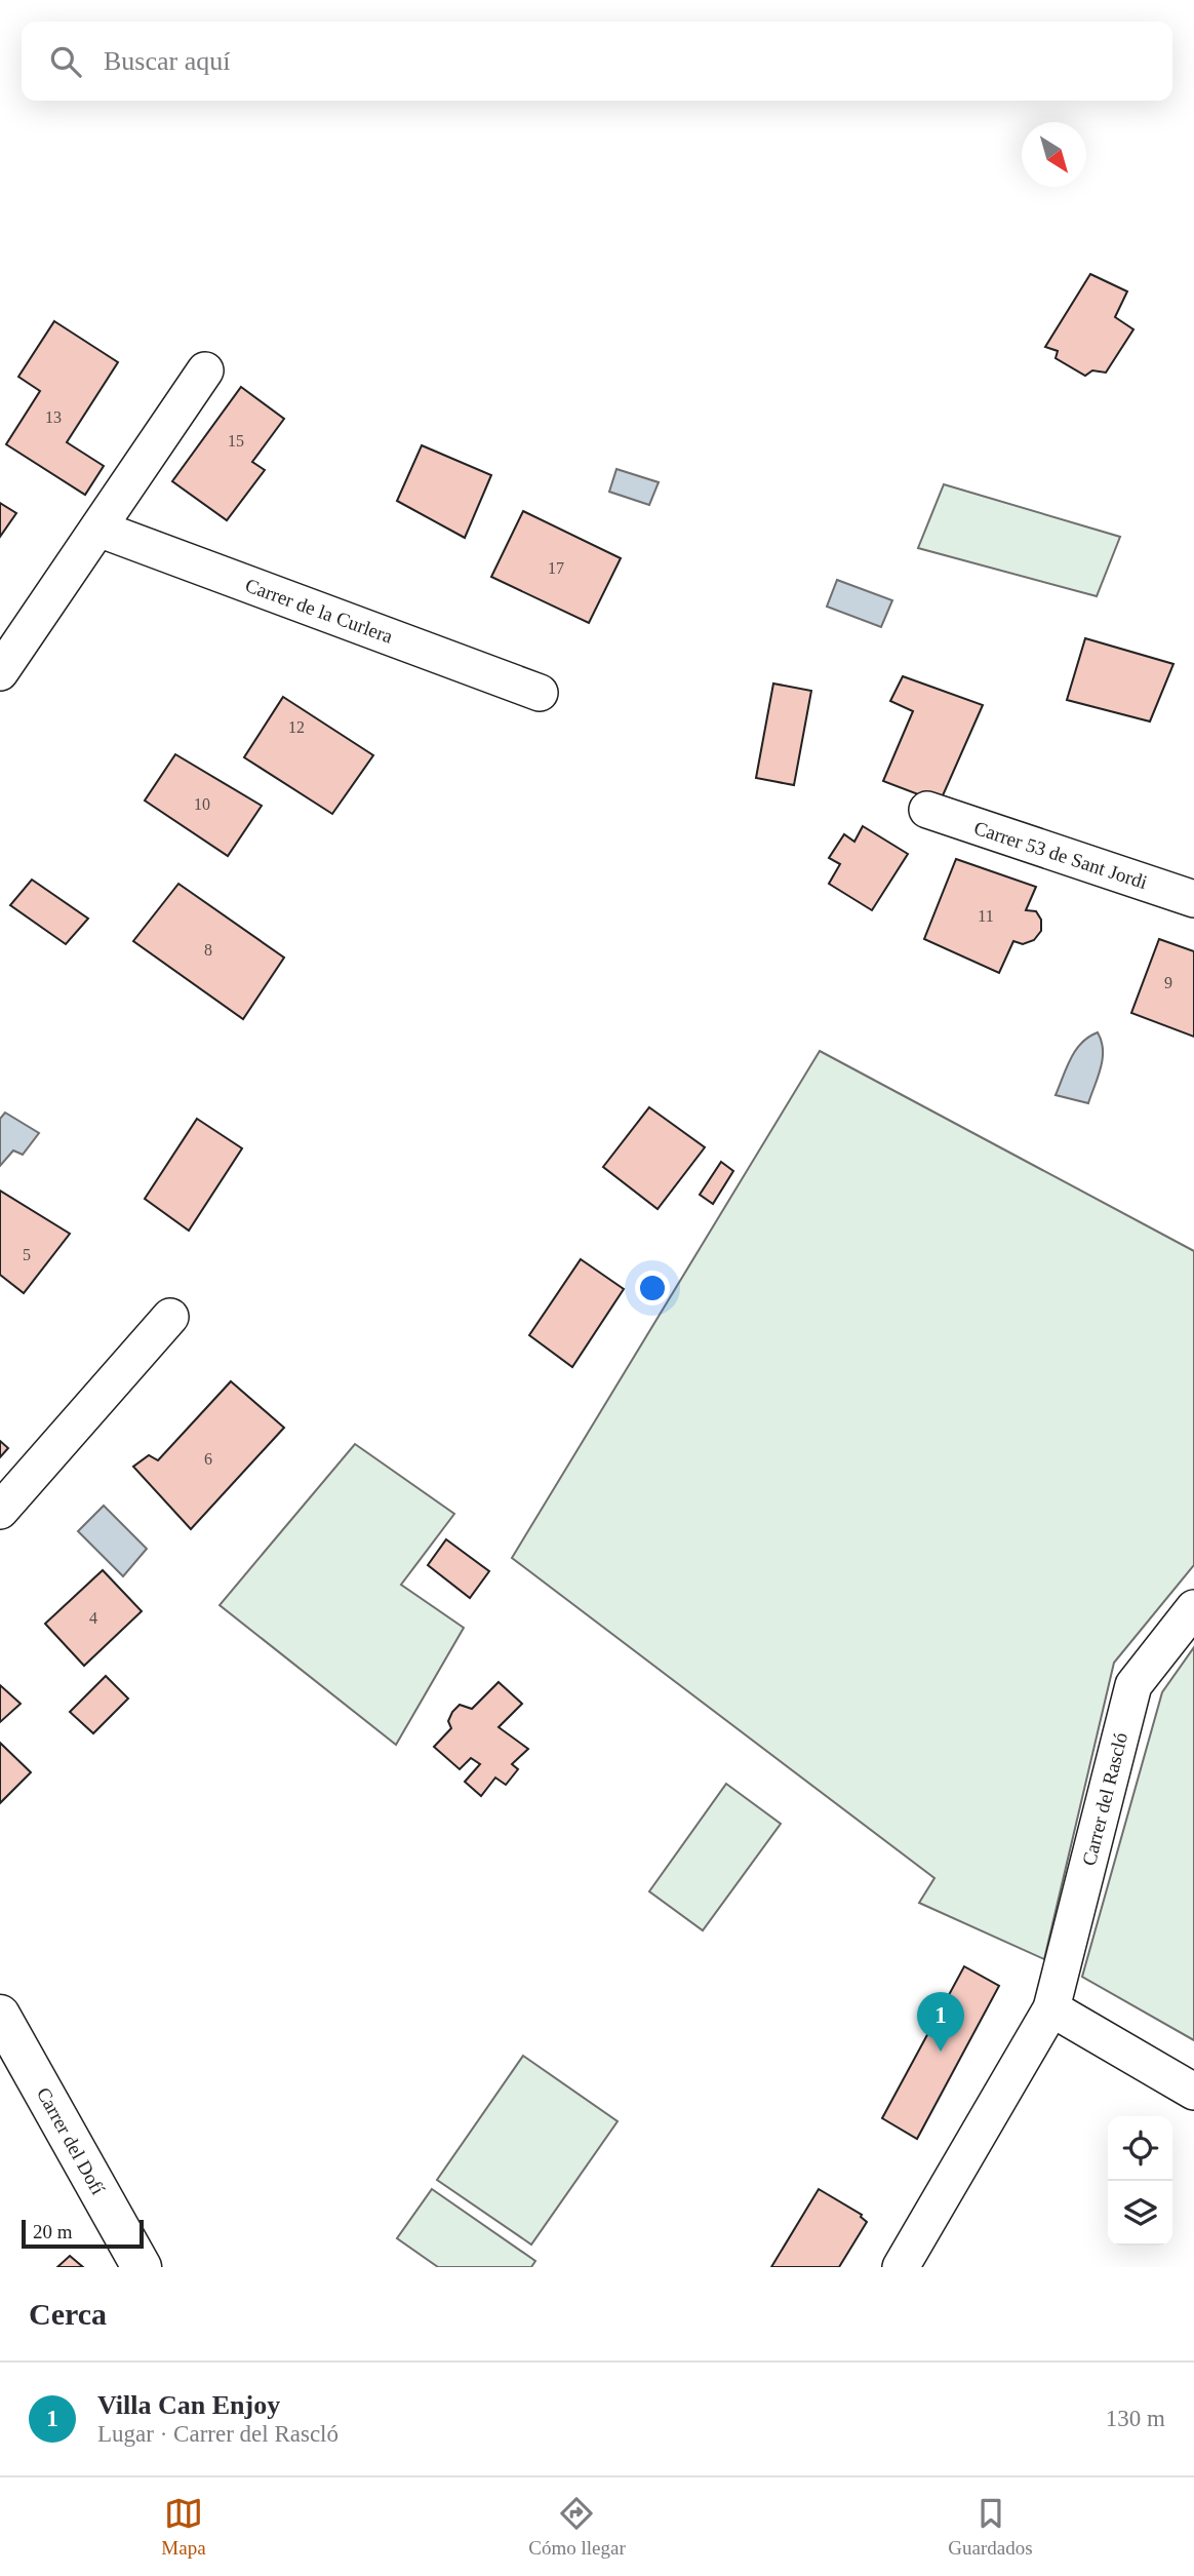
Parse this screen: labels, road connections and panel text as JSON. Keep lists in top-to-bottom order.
{
  "streets": {
    "street": [
      "Carrer de la Curlera",
      "Carrer 53 de Sant Jordi",
      "Carrer del Rascló",
      "Carrer del Dofí"
    ]
  },
  "house_numbers": [
    "13",
    "15",
    "17",
    "12",
    "10",
    "11",
    "8",
    "9",
    "5",
    "6",
    "4"
  ],
  "scale_bar": "20 m",
  "north": "bottom right",
  "page": {
    "search": "Buscar aquí",
    "pins": "1",
    "scale": "20 m",
    "heading": "Cerca",
    "list": [
      {
        "mark": "1",
        "name": "Villa Can Enjoy",
        "note": "Lugar · Carrer del Rascló",
        "value": "130 m"
      }
    ],
    "nav": ["Mapa", "Cómo llegar", "Guardados"]
  }
}
